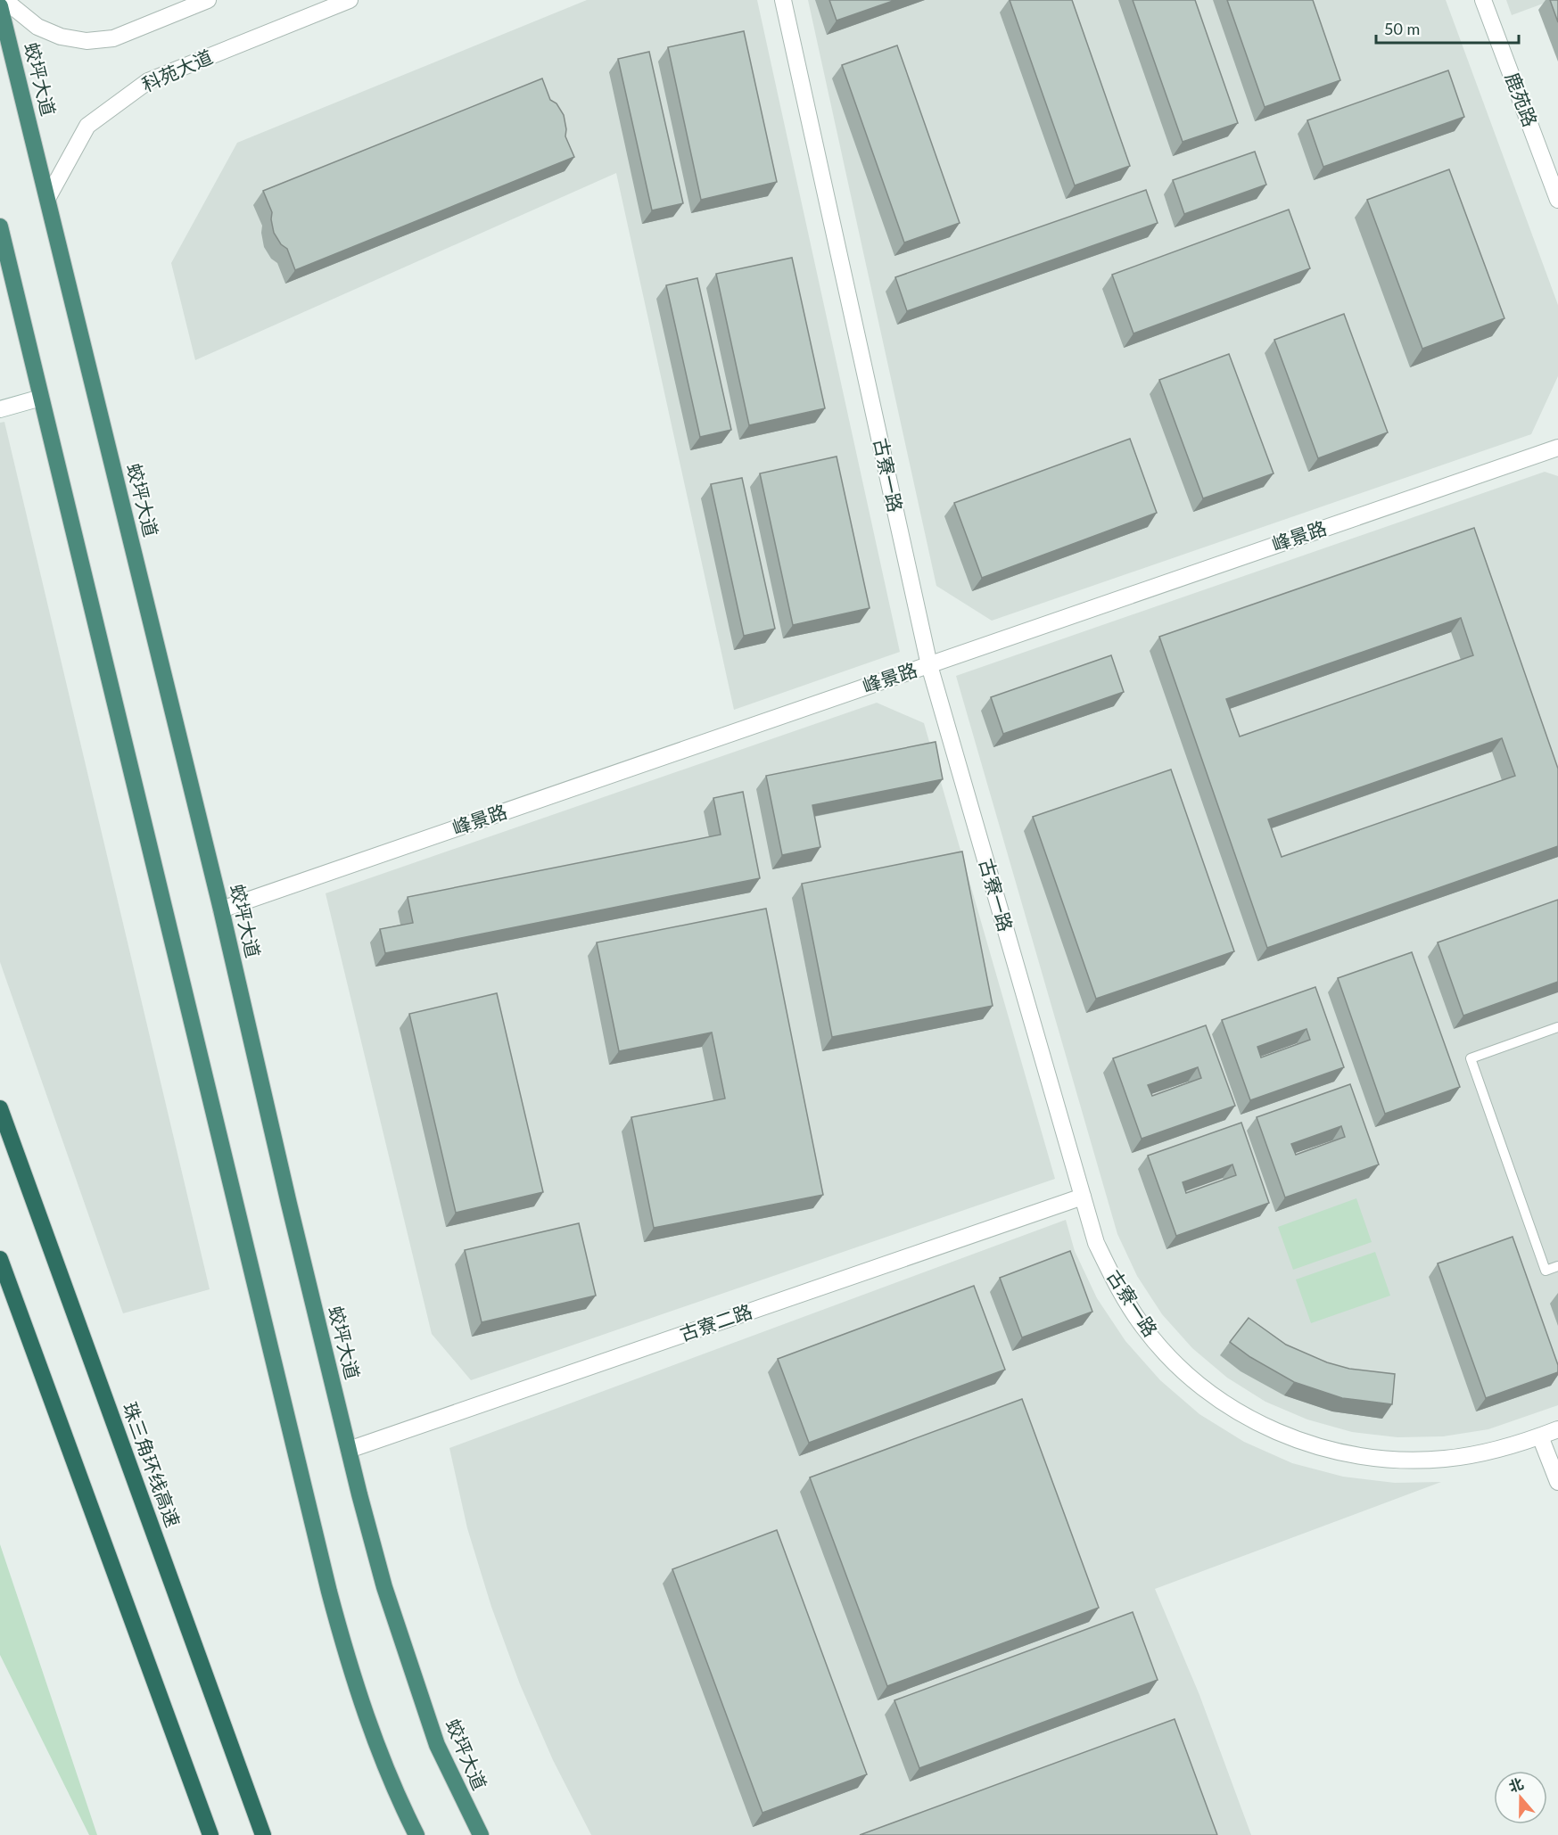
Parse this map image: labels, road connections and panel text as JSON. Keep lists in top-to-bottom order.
{
  "streets": {
    "highway": ["蛟坪大道", "珠三角环线高速"],
    "street": [
      "科苑大道",
      "鹿苑路",
      "古寮一路",
      "峰景路",
      "古寮二路"
    ]
  },
  "crossings": [
    ["科苑大道", "蛟坪大道"],
    ["蛟坪大道", "峰景路"],
    ["蛟坪大道", "古寮二路"],
    ["古寮一路", "峰景路"],
    ["古寮一路", "古寮二路"]
  ],
  "scale_bar": "50 m",
  "north": "top"
}
